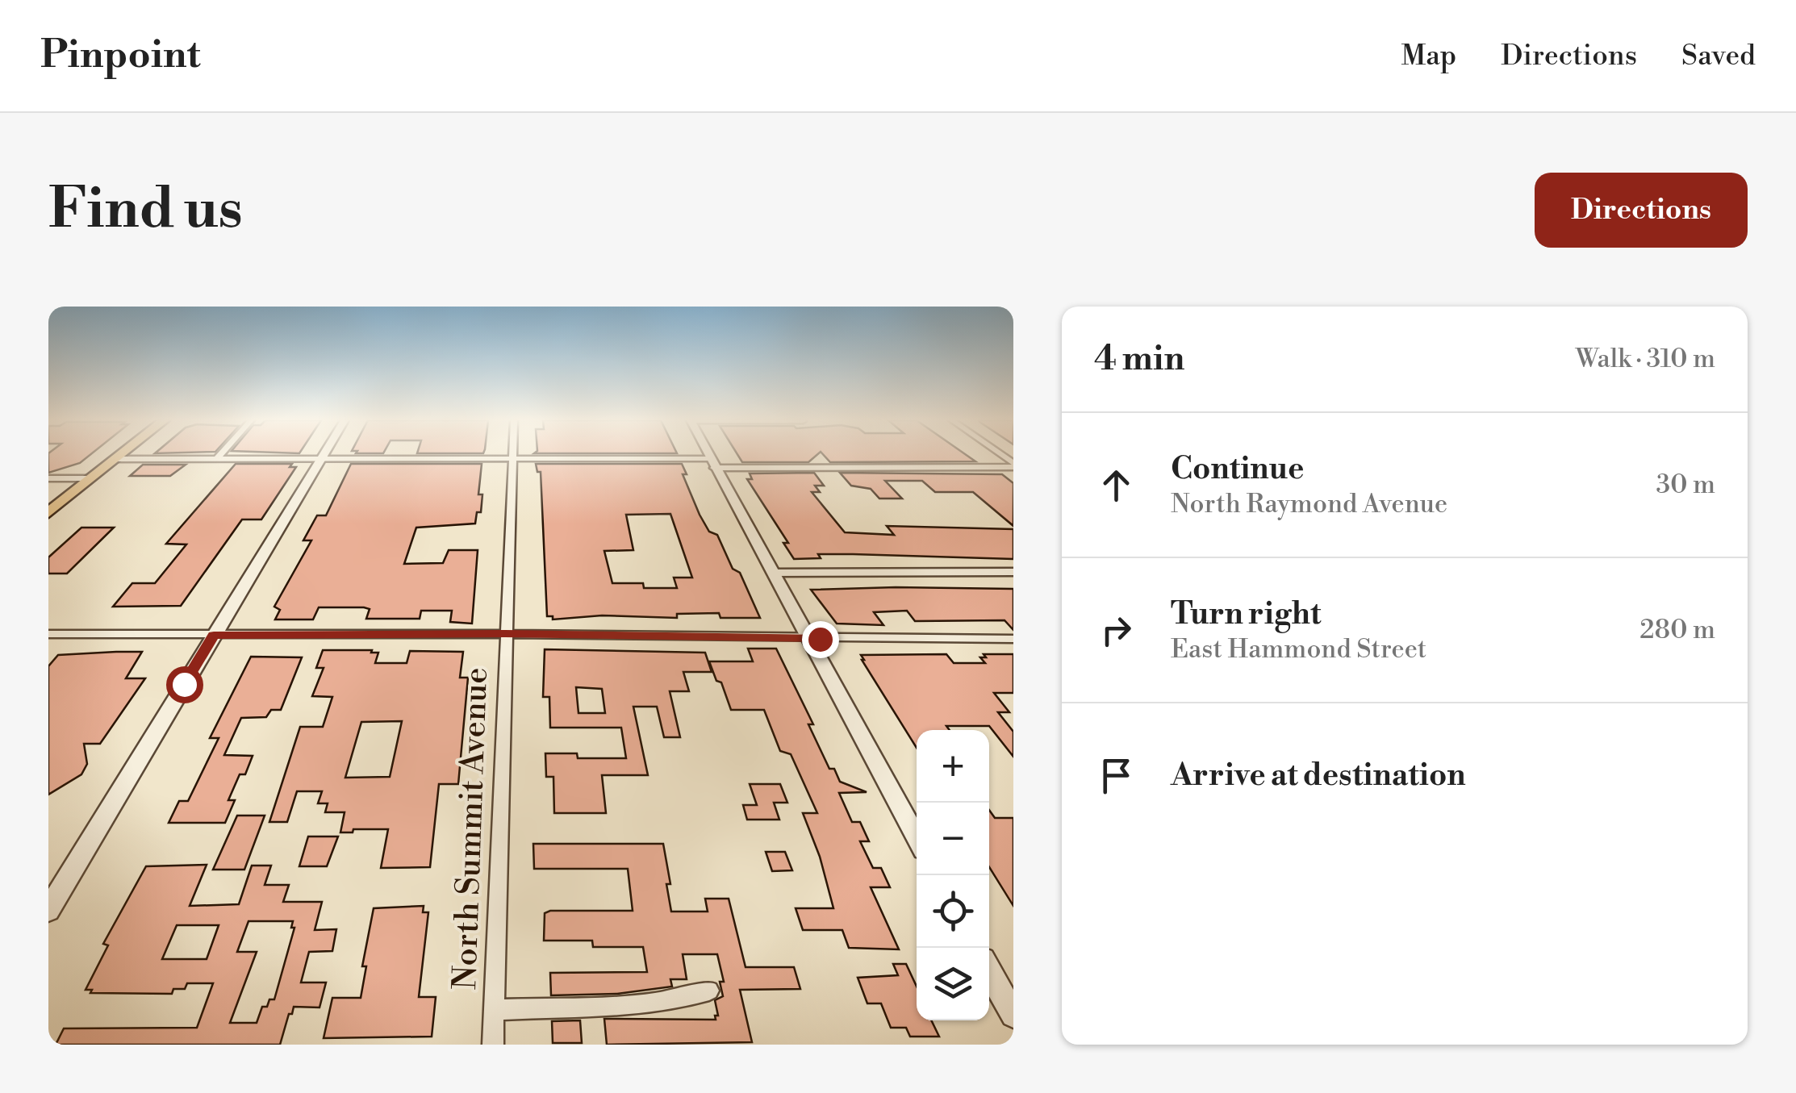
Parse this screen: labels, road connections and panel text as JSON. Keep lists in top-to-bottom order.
{
  "streets": {
    "street": ["North Summit Avenue"]
  },
  "page": {
    "header": "Pinpoint",
    "nav": ["Map", "Directions", "Saved"],
    "buttons": "Directions",
    "title": "Find us",
    "heading": ["4 min", "Walk · 310 m"],
    "list": [
      ["Continue", "North Raymond Avenue", "30 m"],
      ["Turn right", "East Hammond Street", "280 m"],
      "Arrive at destination"
    ],
    "map_buttons": ["+", "−"]
  }
}
